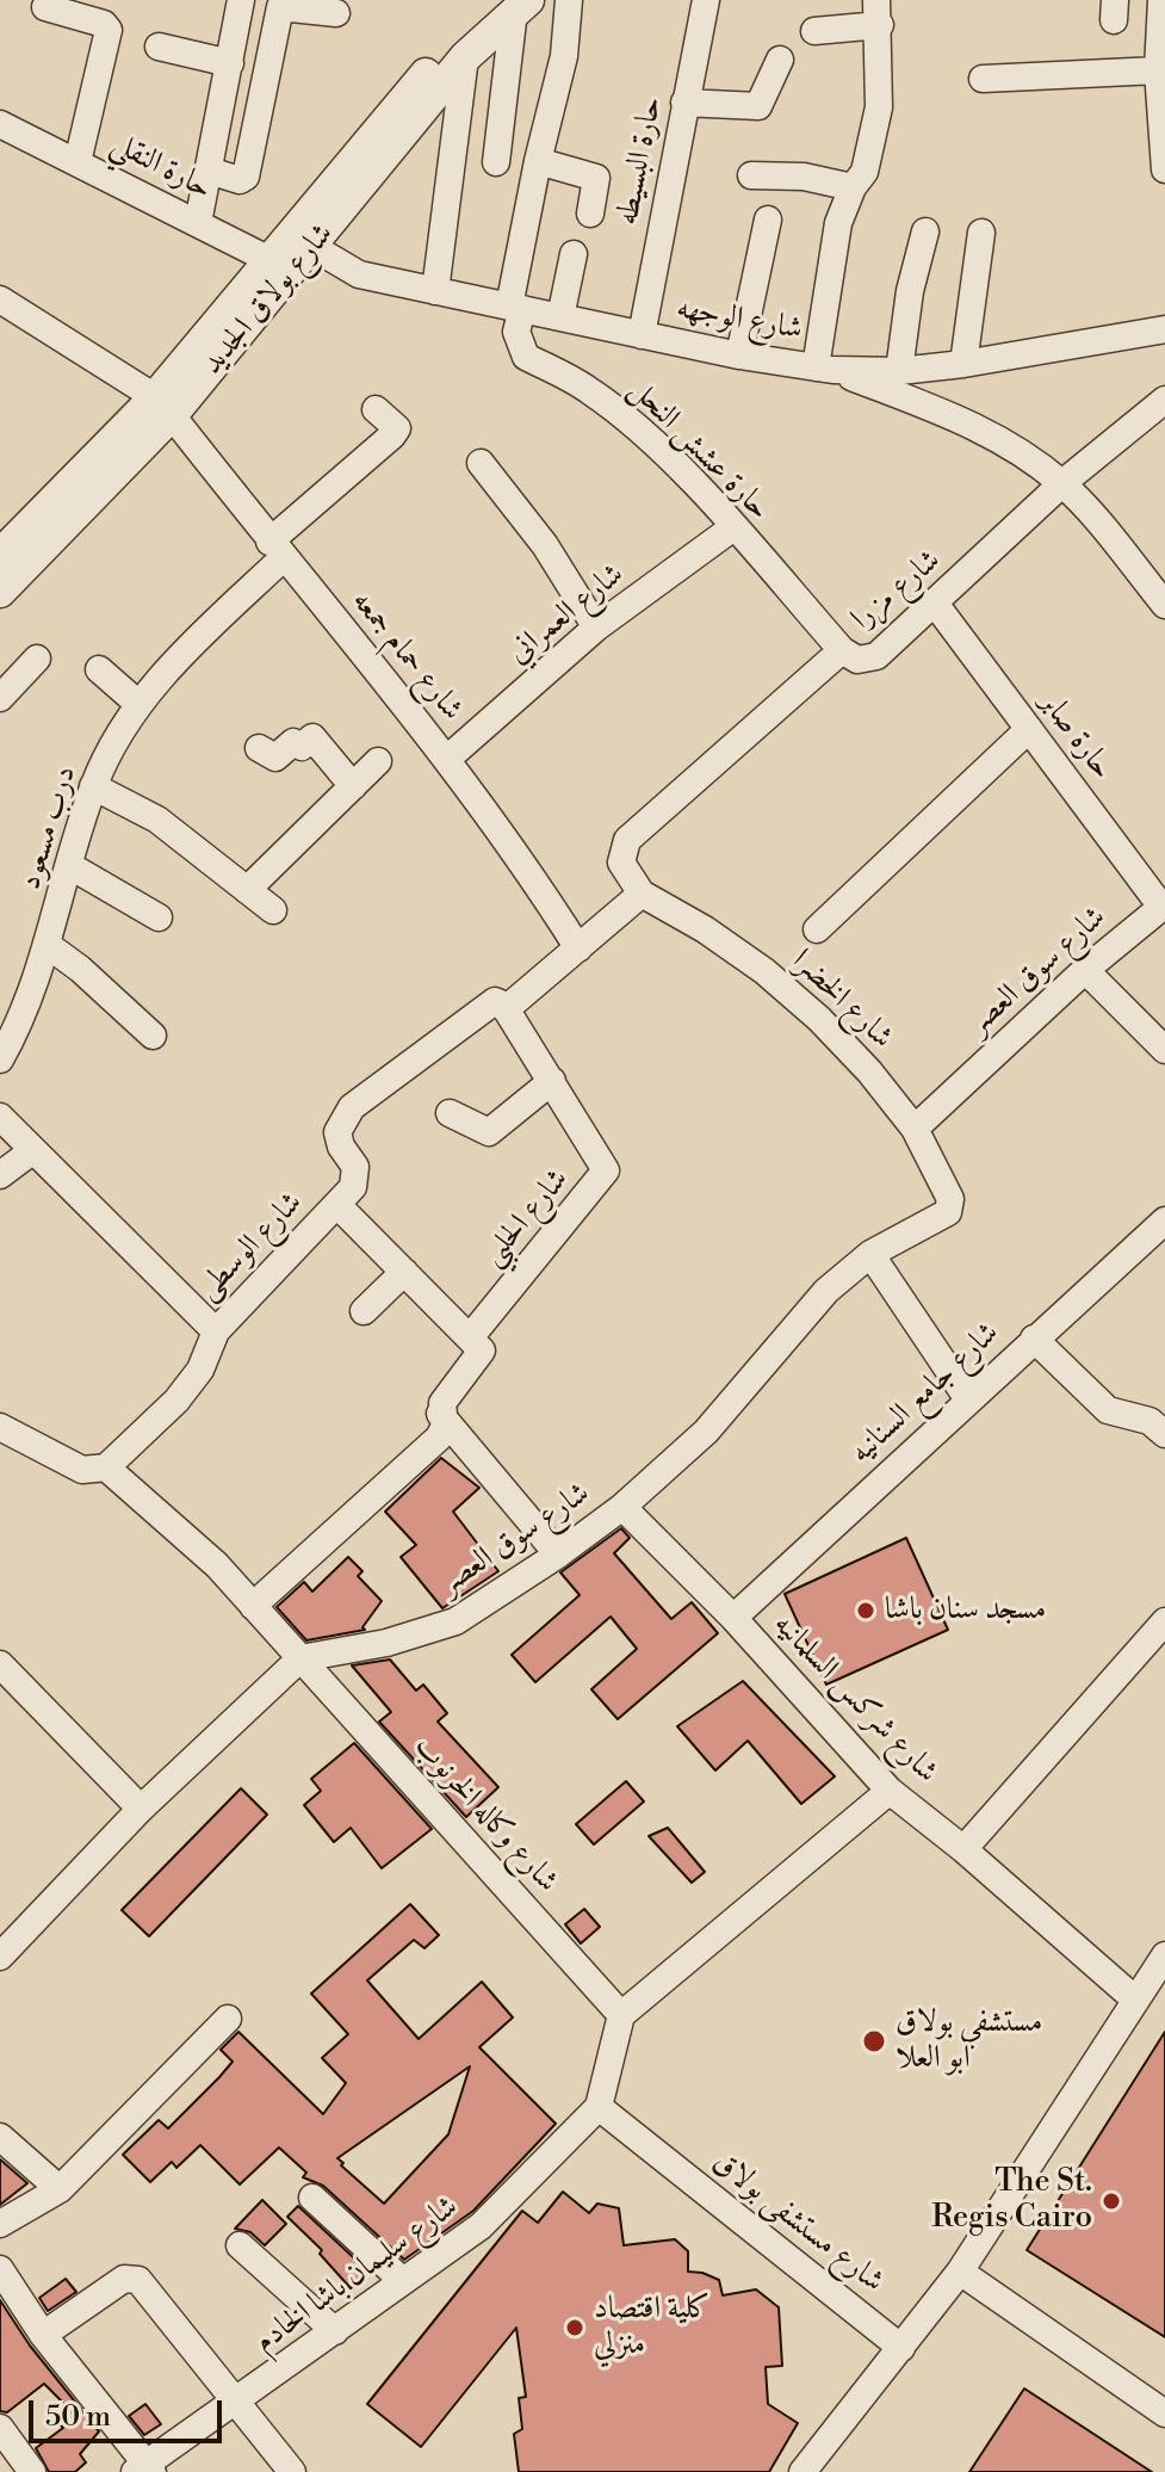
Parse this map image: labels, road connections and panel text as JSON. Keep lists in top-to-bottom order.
{
  "streets": {
    "street": [
      "حارة البسيطه",
      "حارة النقلي",
      "شارع بولاق الجديد",
      "شارع الوجهه",
      "حارة عشش النحل",
      "شارع مزرا",
      "شارع العمراني",
      "شارع حمام جمعه",
      "حارة صابر",
      "درب مسعود",
      "شارع سوق العصر",
      "شارع الخضرا",
      "شارع الحلبي",
      "شارع الوسطى",
      "شارع جامع السنانيه",
      "شارع شركس السلمانيه",
      "شارع وكاله الخرنوب",
      "شارع مستشفى بولاق",
      "شارع سليمان باشا الخادم"
    ]
  },
  "crossings": [
    ["حارة البسيطه", "شارع الوجهه"],
    ["حارة النقلي", "شارع بولاق الجديد"],
    ["شارع بولاق الجديد", "شارع الوجهه"],
    ["شارع بولاق الجديد", "شارع حمام جمعه"],
    ["شارع الوجهه", "حارة عشش النحل"],
    ["حارة عشش النحل", "شارع مزرا"],
    ["حارة عشش النحل", "شارع العمراني"],
    ["شارع مزرا", "حارة صابر"],
    ["شارع مزرا", "شارع الخضرا"],
    ["شارع العمراني", "شارع حمام جمعه"],
    ["شارع حمام جمعه", "درب مسعود"],
    ["حارة صابر", "شارع سوق العصر"],
    ["شارع سوق العصر", "شارع الخضرا"],
    ["شارع سوق العصر", "شارع شركس السلمانيه"],
    ["شارع سوق العصر", "شارع وكاله الخرنوب"],
    ["شارع الحلبي", "شارع الوسطى"],
    ["شارع الحلبي", "شارع وكاله الخرنوب"],
    ["شارع الوسطى", "شارع وكاله الخرنوب"],
    ["شارع جامع السنانيه", "شارع شركس السلمانيه"],
    ["شارع مستشفى بولاق", "شارع سليمان باشا الخادم"]
  ],
  "places": [
    "مسجد سنان باشا",
    "مستشفي بولاق ابو العلا",
    "The St. Regis Cairo",
    "كلية اقتصاد منزلي"
  ],
  "scale_bar": "50 m"
}
